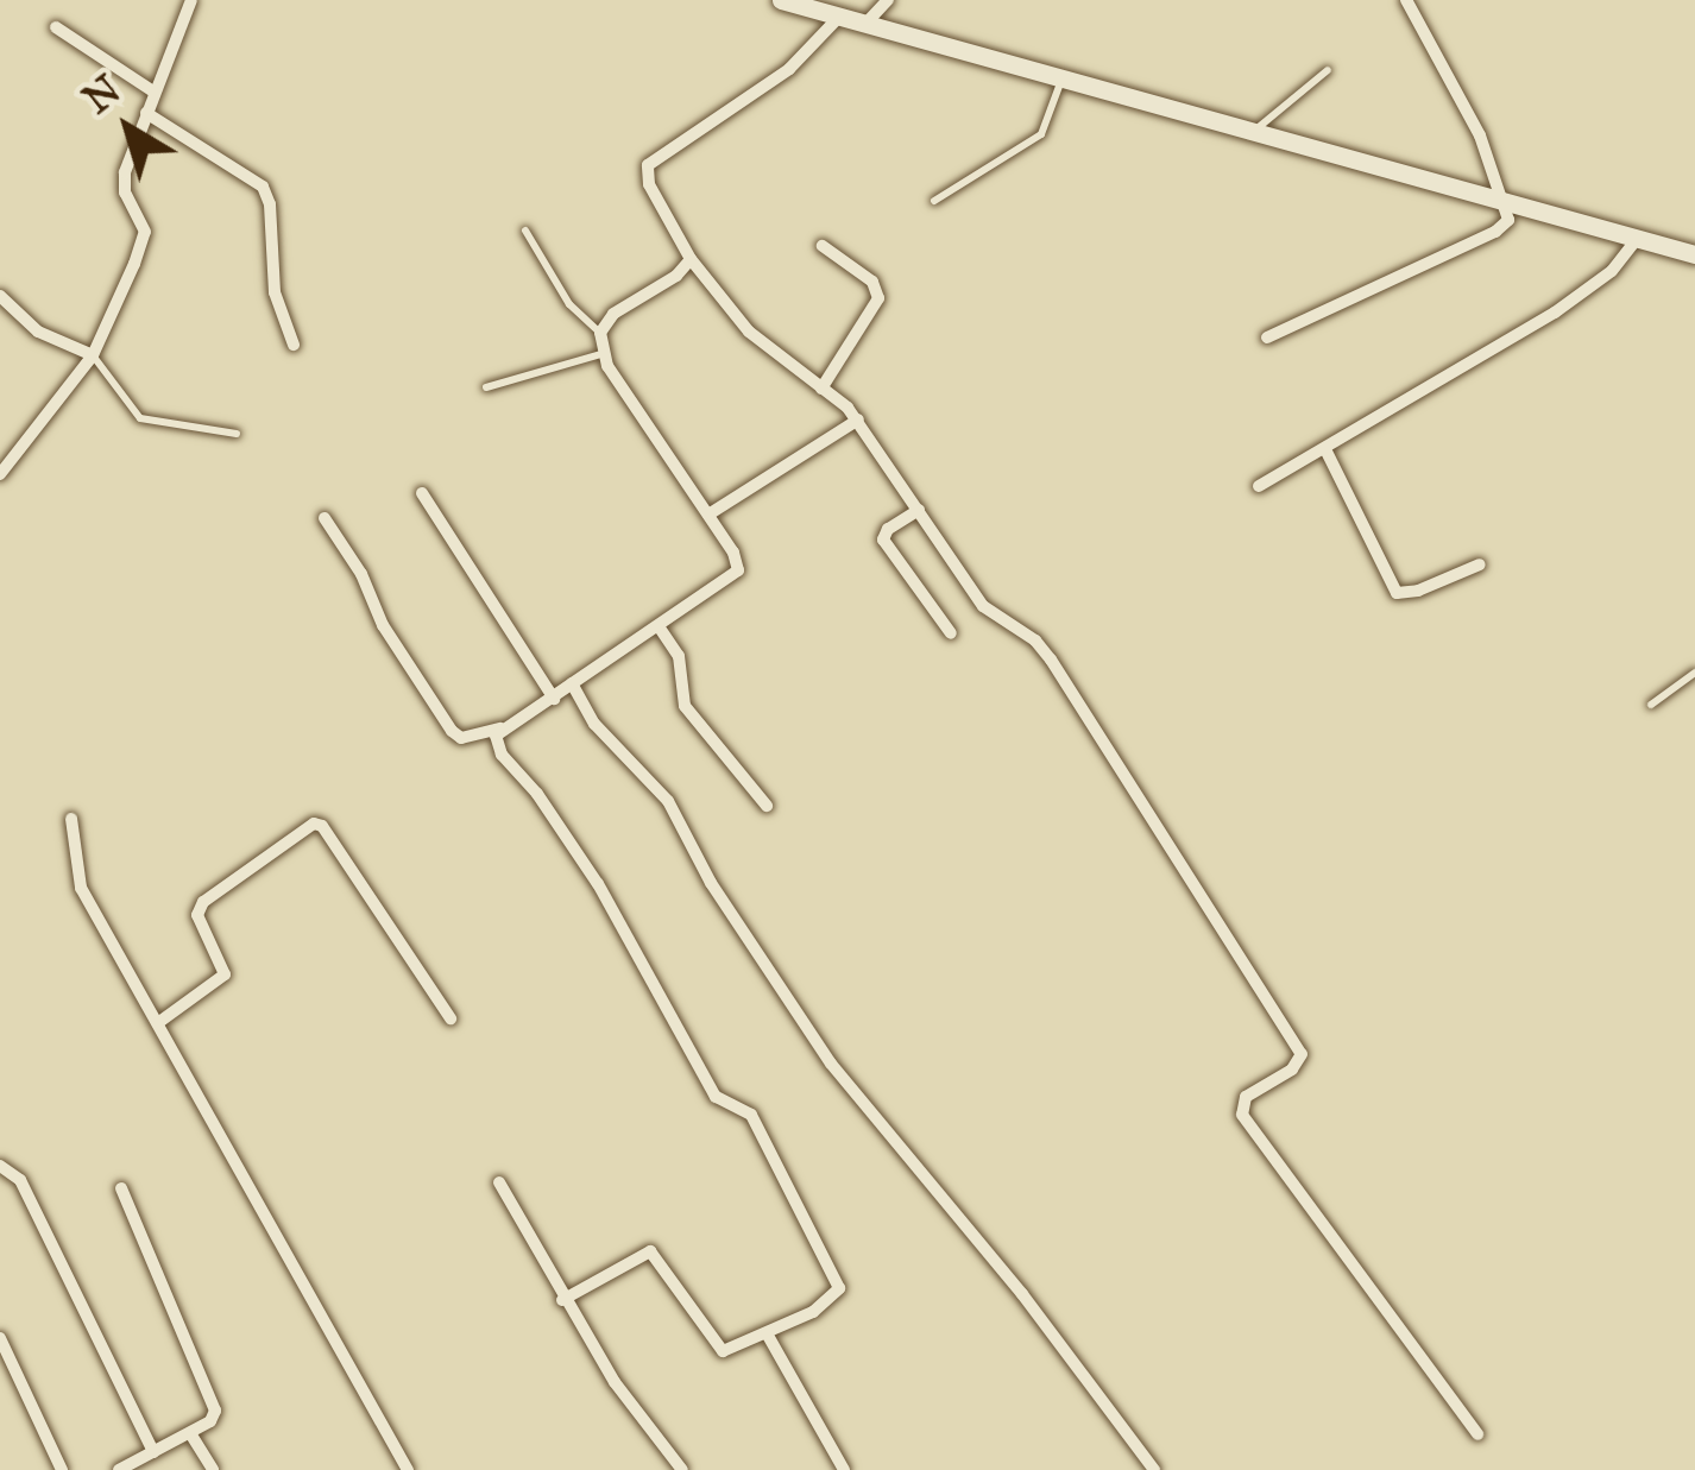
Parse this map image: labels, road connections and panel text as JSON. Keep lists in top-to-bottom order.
{
  "north": "top left"
}
